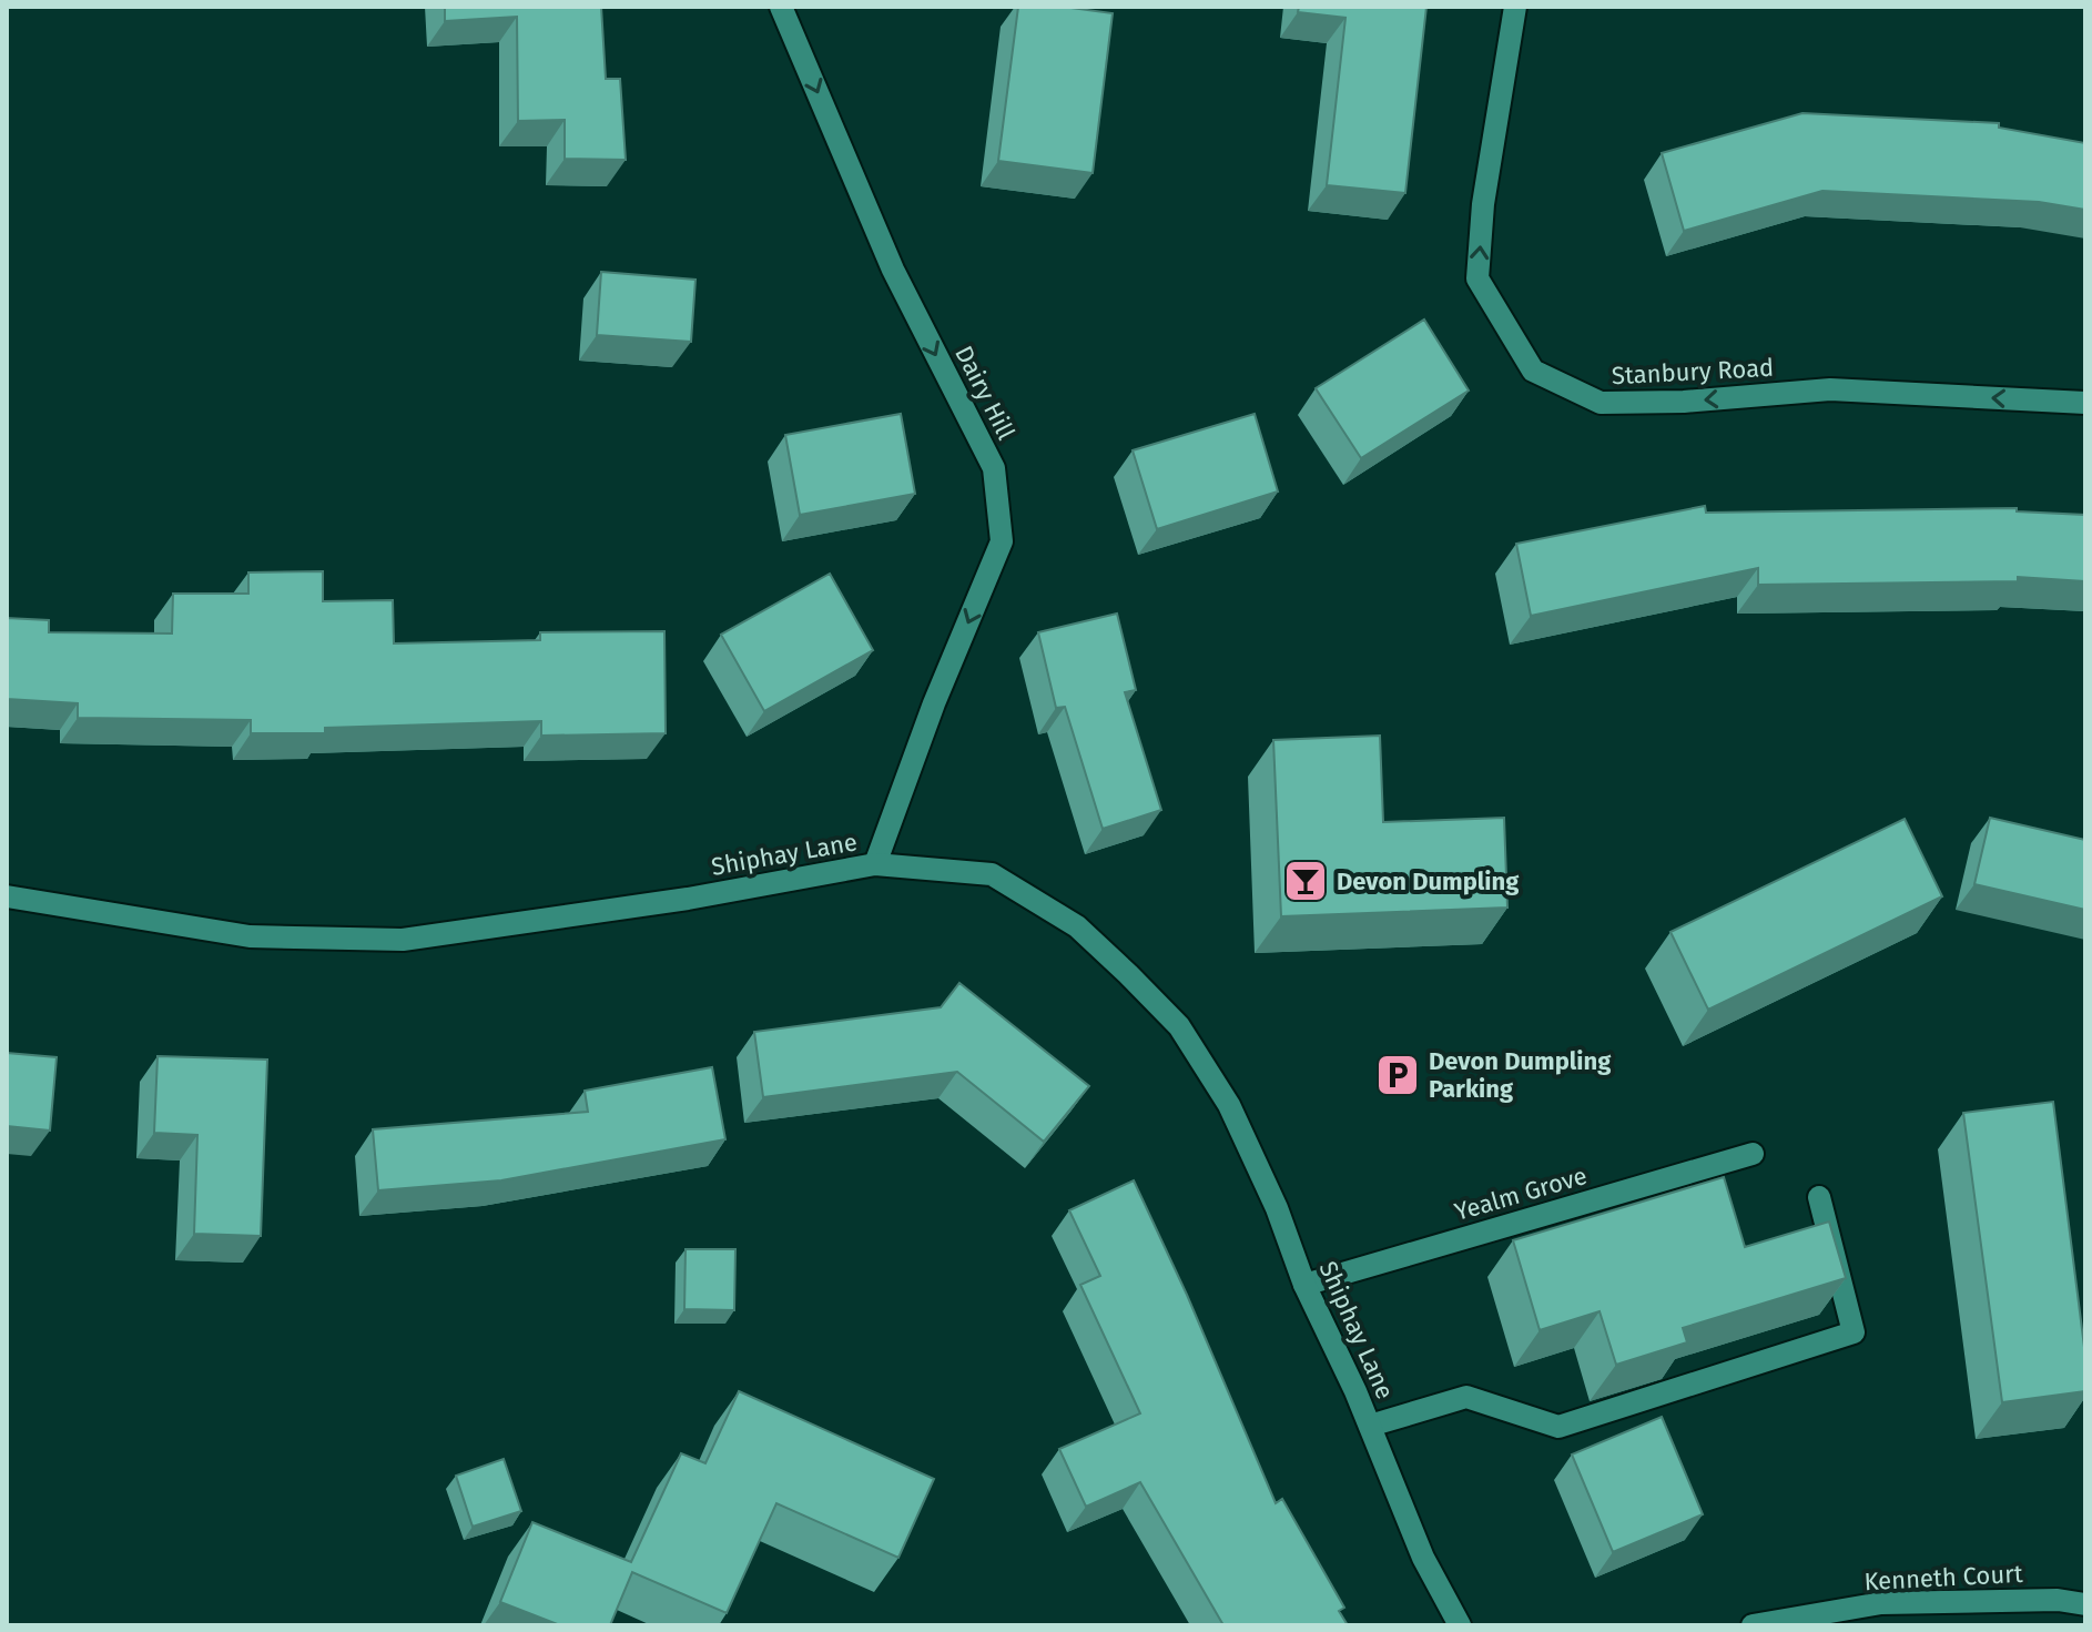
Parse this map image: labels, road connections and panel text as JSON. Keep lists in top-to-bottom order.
{
  "streets": {
    "street": [
      "Stanbury Road",
      "Dairy Hill",
      "Shiphay Lane",
      "Yealm Grove",
      "Kenneth Court"
    ]
  },
  "crossings": [
    ["Dairy Hill", "Shiphay Lane"],
    ["Shiphay Lane", "Yealm Grove"]
  ],
  "one_way": ["Dairy Hill"],
  "places": {
    "bar": ["Devon Dumpling"],
    "parking": ["Devon Dumpling Parking"]
  }
}
